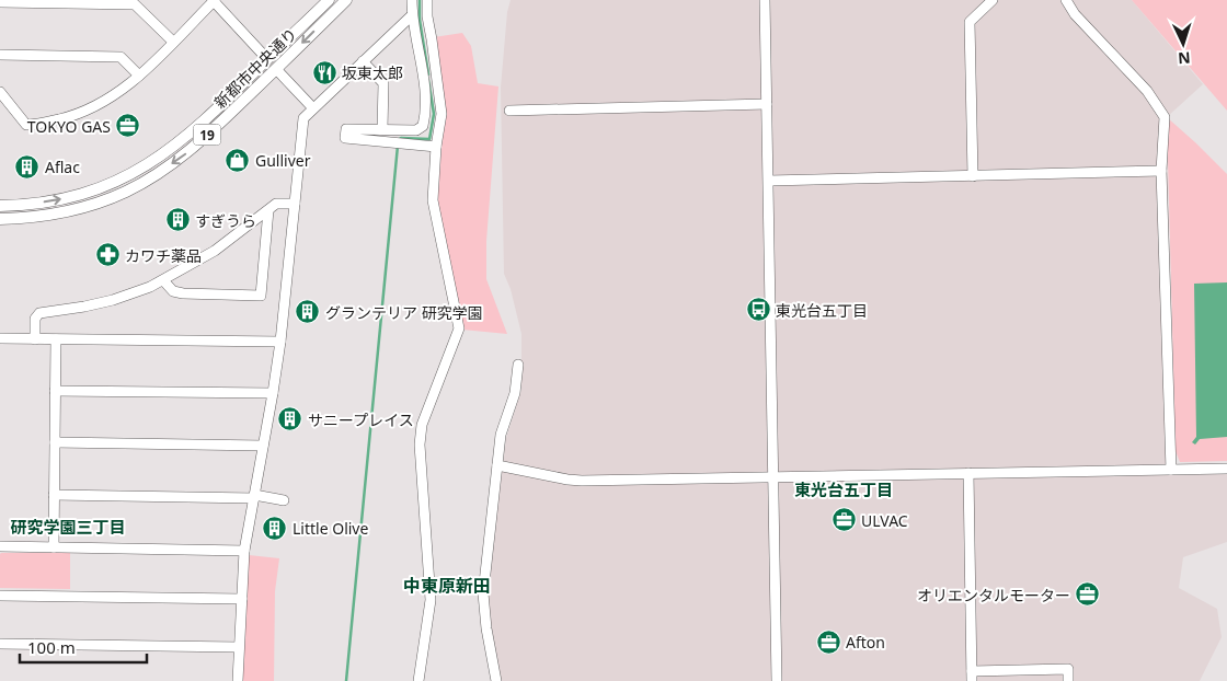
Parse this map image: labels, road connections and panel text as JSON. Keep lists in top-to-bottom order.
{
  "streets": {
    "main road": ["新都市中央通り", "19"]
  },
  "districts": ["東光台五丁目", "研究学園三丁目", "中東原新田"],
  "places": {
    "restaurant": ["坂東太郎"],
    "office": [
      "TOKYO GAS",
      "ULVAC",
      "オリエンタルモーター",
      "Afton"
    ],
    "shop": ["Gulliver"],
    "building": [
      "Aflac",
      "すぎうら",
      "グランテリア 研究学園",
      "サニープレイス",
      "Little Olive"
    ],
    "pharmacy": ["カワチ薬品"],
    "bus stop": ["東光台五丁目"]
  },
  "scale_bar": "100 m",
  "north": "bottom"
}
